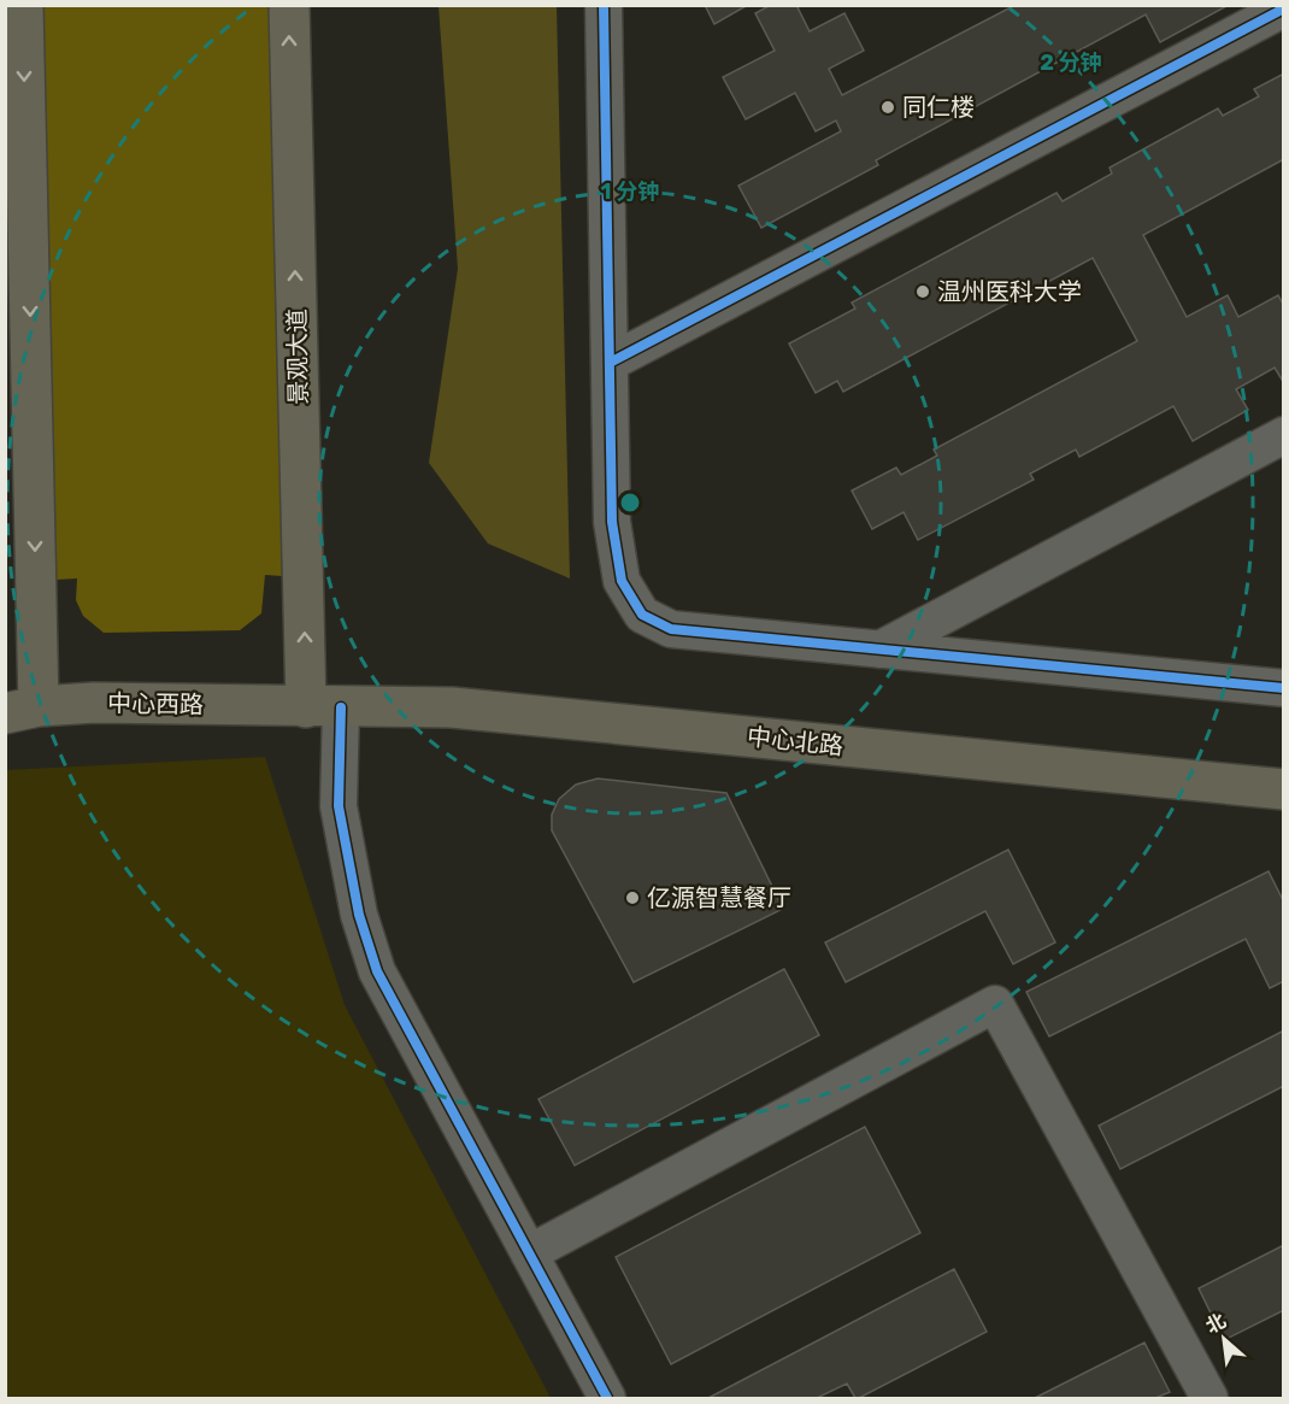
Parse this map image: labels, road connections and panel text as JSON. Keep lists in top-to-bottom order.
{
  "streets": {
    "main road": ["景观大道", "中心西路", "中心北路"]
  },
  "crossings": [
    ["景观大道", "中心西路"],
    ["景观大道", "中心北路"],
    ["中心西路", "中心北路"]
  ],
  "places": ["同仁楼", "温州医科大学", "亿源智慧餐厅"],
  "north": "top left",
  "rings": ["2 分钟", "1 分钟"]
}
